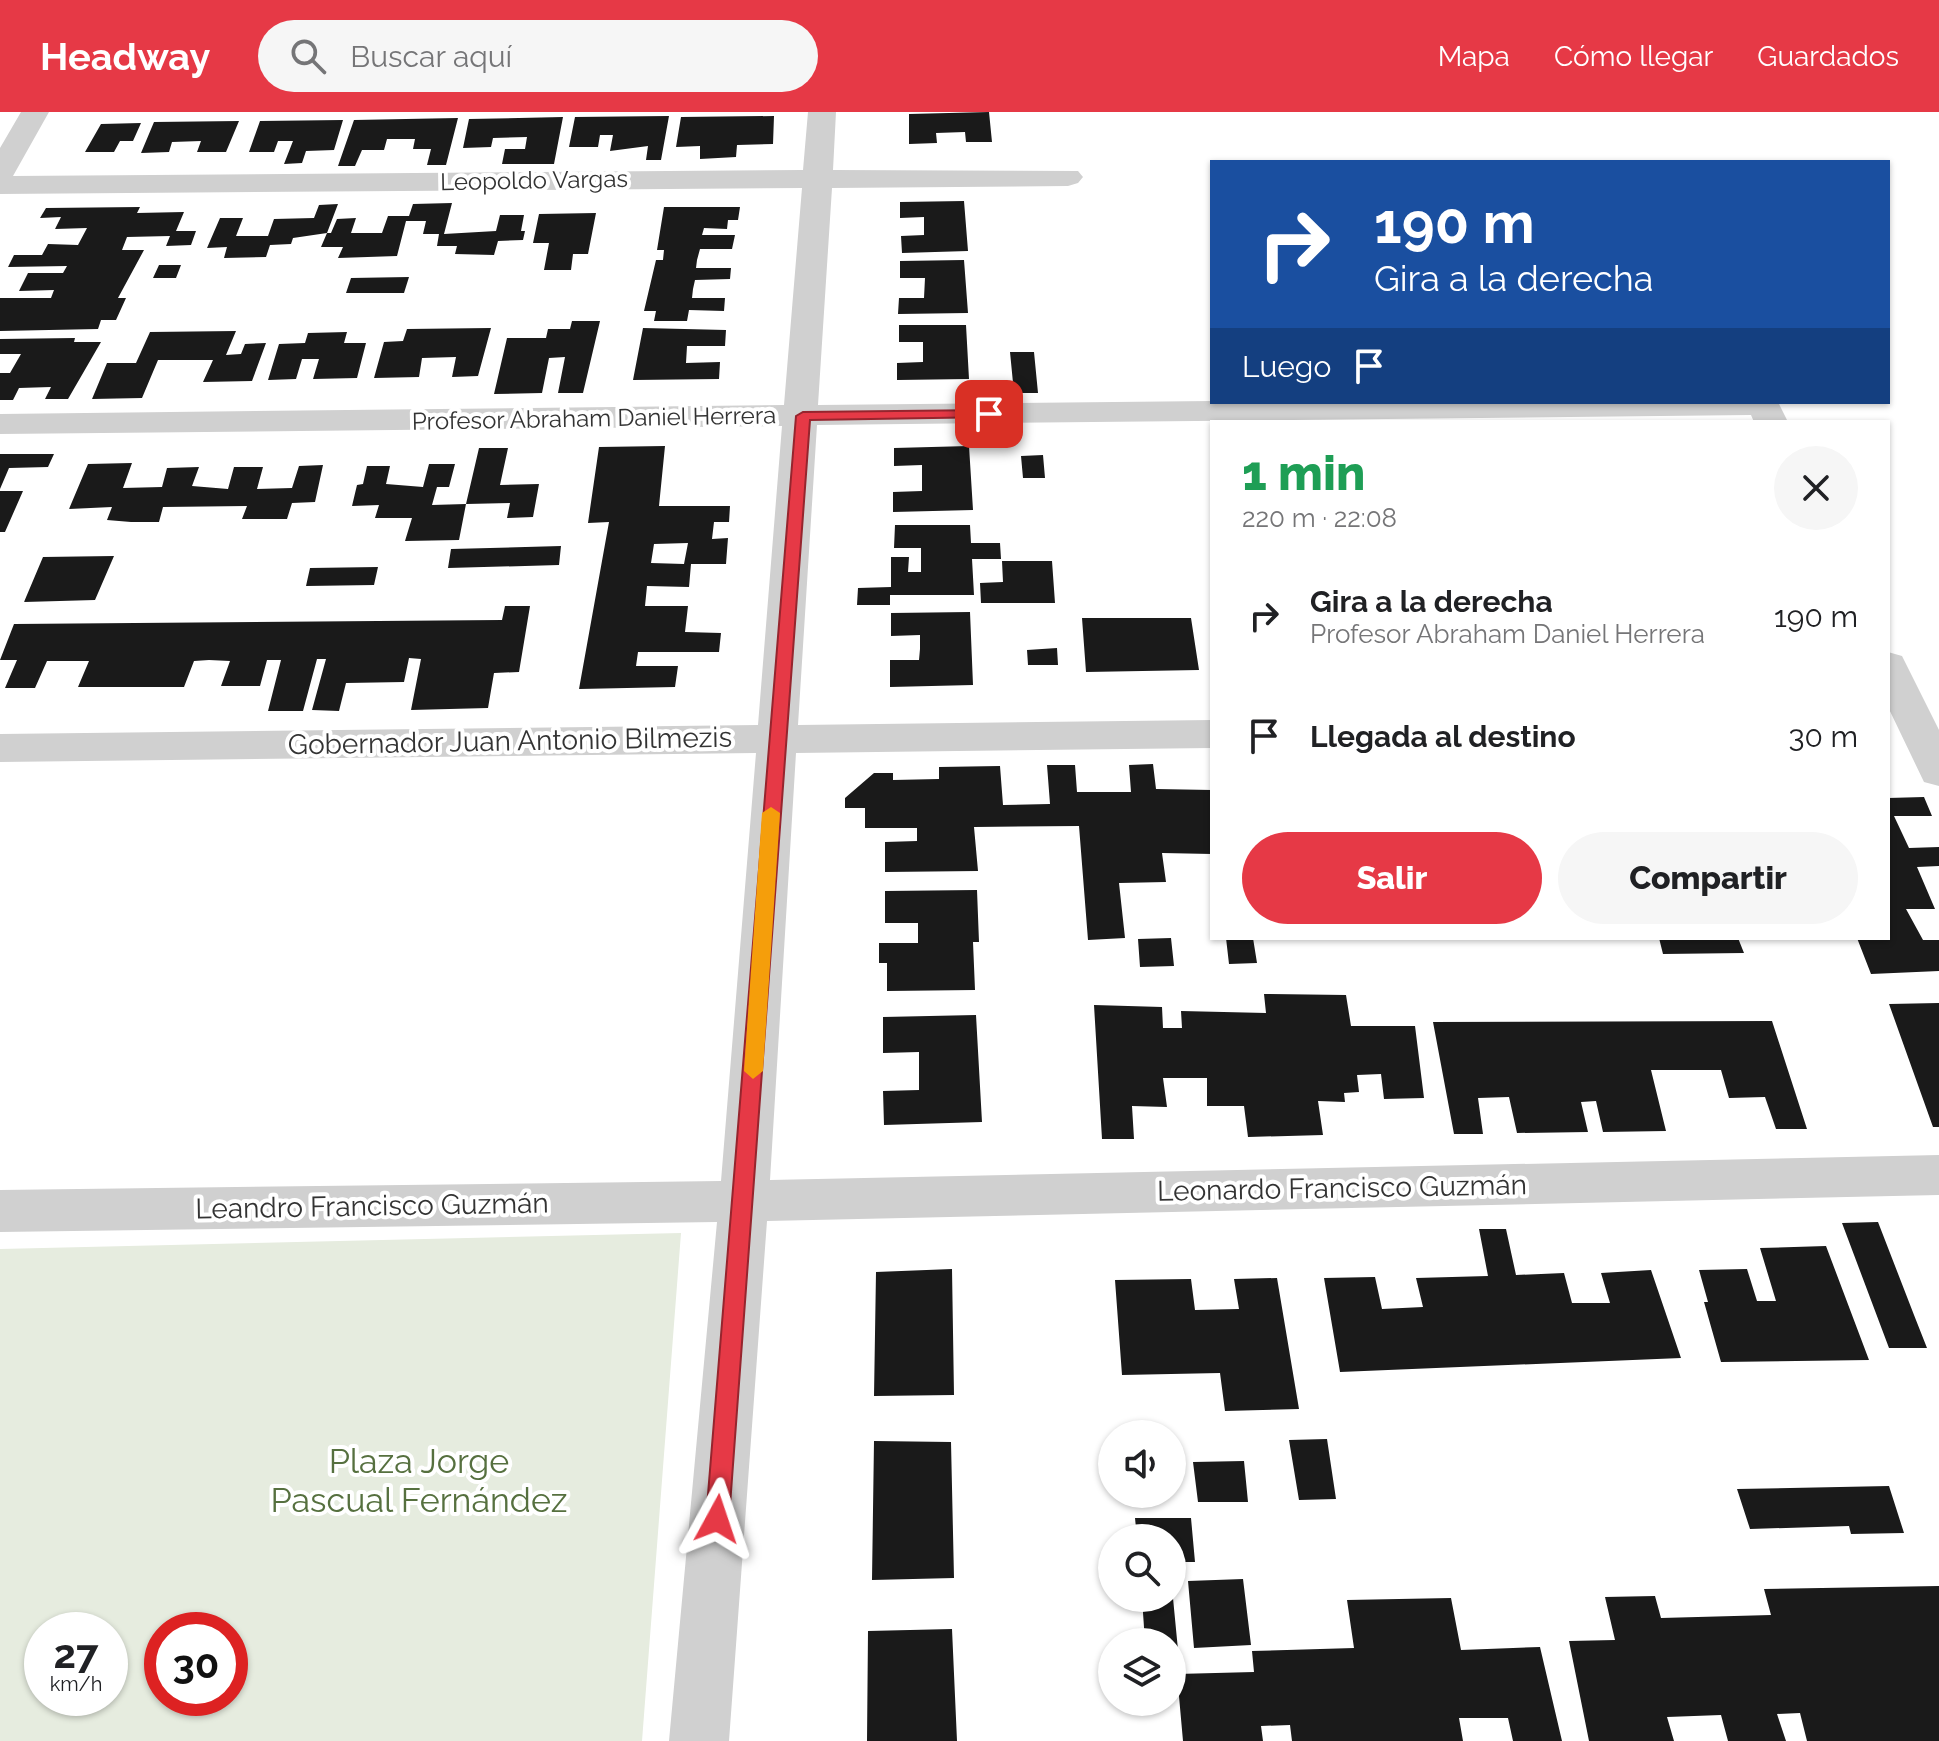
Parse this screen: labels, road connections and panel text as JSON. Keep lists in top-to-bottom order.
{
  "streets": {
    "street": [
      "Leopoldo Vargas",
      "Profesor Abraham Daniel Herrera",
      "Gobernador Juan Antonio Bilmezis",
      "Leonardo Francisco Guzmán",
      "Leandro Francisco Guzmán"
    ]
  },
  "crossings": [
    ["Leonardo Francisco Guzmán", "Leandro Francisco Guzmán"]
  ],
  "parks": ["Plaza Jorge Pascual Fernández"],
  "page": {
    "header": "Headway",
    "search": "Buscar aquí",
    "nav": ["Mapa", "Cómo llegar", "Guardados"],
    "turn": ["190 m", "Gira a la derecha"],
    "then": "Luego",
    "heading": ["1 min", "220 m · 22:08"],
    "list": [
      {
        "name": "Gira a la derecha",
        "note": "Profesor Abraham Daniel Herrera",
        "value": "190 m"
      },
      {
        "name": "Llegada al destino",
        "value": "30 m"
      }
    ],
    "buttons": ["Salir", "Compartir"],
    "speed": "27 km/h",
    "limit": "30"
  }
}
